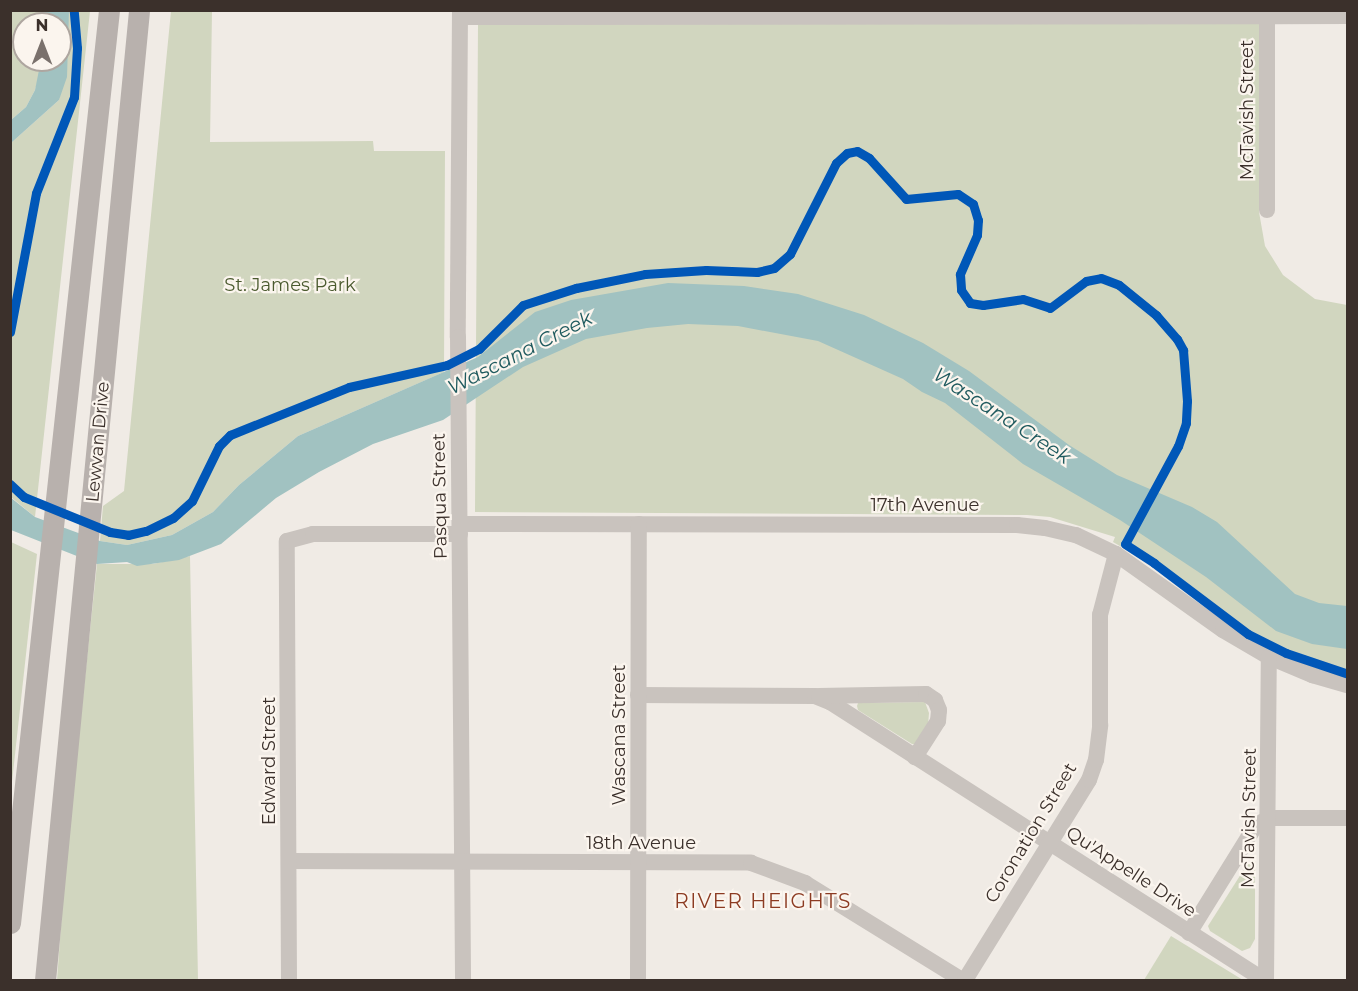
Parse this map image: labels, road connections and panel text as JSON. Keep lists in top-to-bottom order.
{
  "streets": {
    "main road": ["Lewvan Drive"],
    "street": [
      "McTavish Street",
      "Pasqua Street",
      "17th Avenue",
      "Wascana Street",
      "Edward Street",
      "Coronation Street",
      "18th Avenue",
      "Qu'Appelle Drive"
    ]
  },
  "crossings": [
    ["McTavish Street", "17th Avenue"],
    ["McTavish Street", "Qu'Appelle Drive"],
    ["Pasqua Street", "17th Avenue"],
    ["Pasqua Street", "18th Avenue"],
    ["17th Avenue", "Wascana Street"],
    ["17th Avenue", "Edward Street"],
    ["17th Avenue", "Coronation Street"],
    ["Wascana Street", "18th Avenue"],
    ["Wascana Street", "Qu'Appelle Drive"],
    ["Edward Street", "18th Avenue"],
    ["Coronation Street", "18th Avenue"],
    ["Coronation Street", "Qu'Appelle Drive"]
  ],
  "districts": ["RIVER HEIGHTS"],
  "water": ["Wascana Creek"],
  "parks": ["St. James Park"],
  "north": "top"
}
